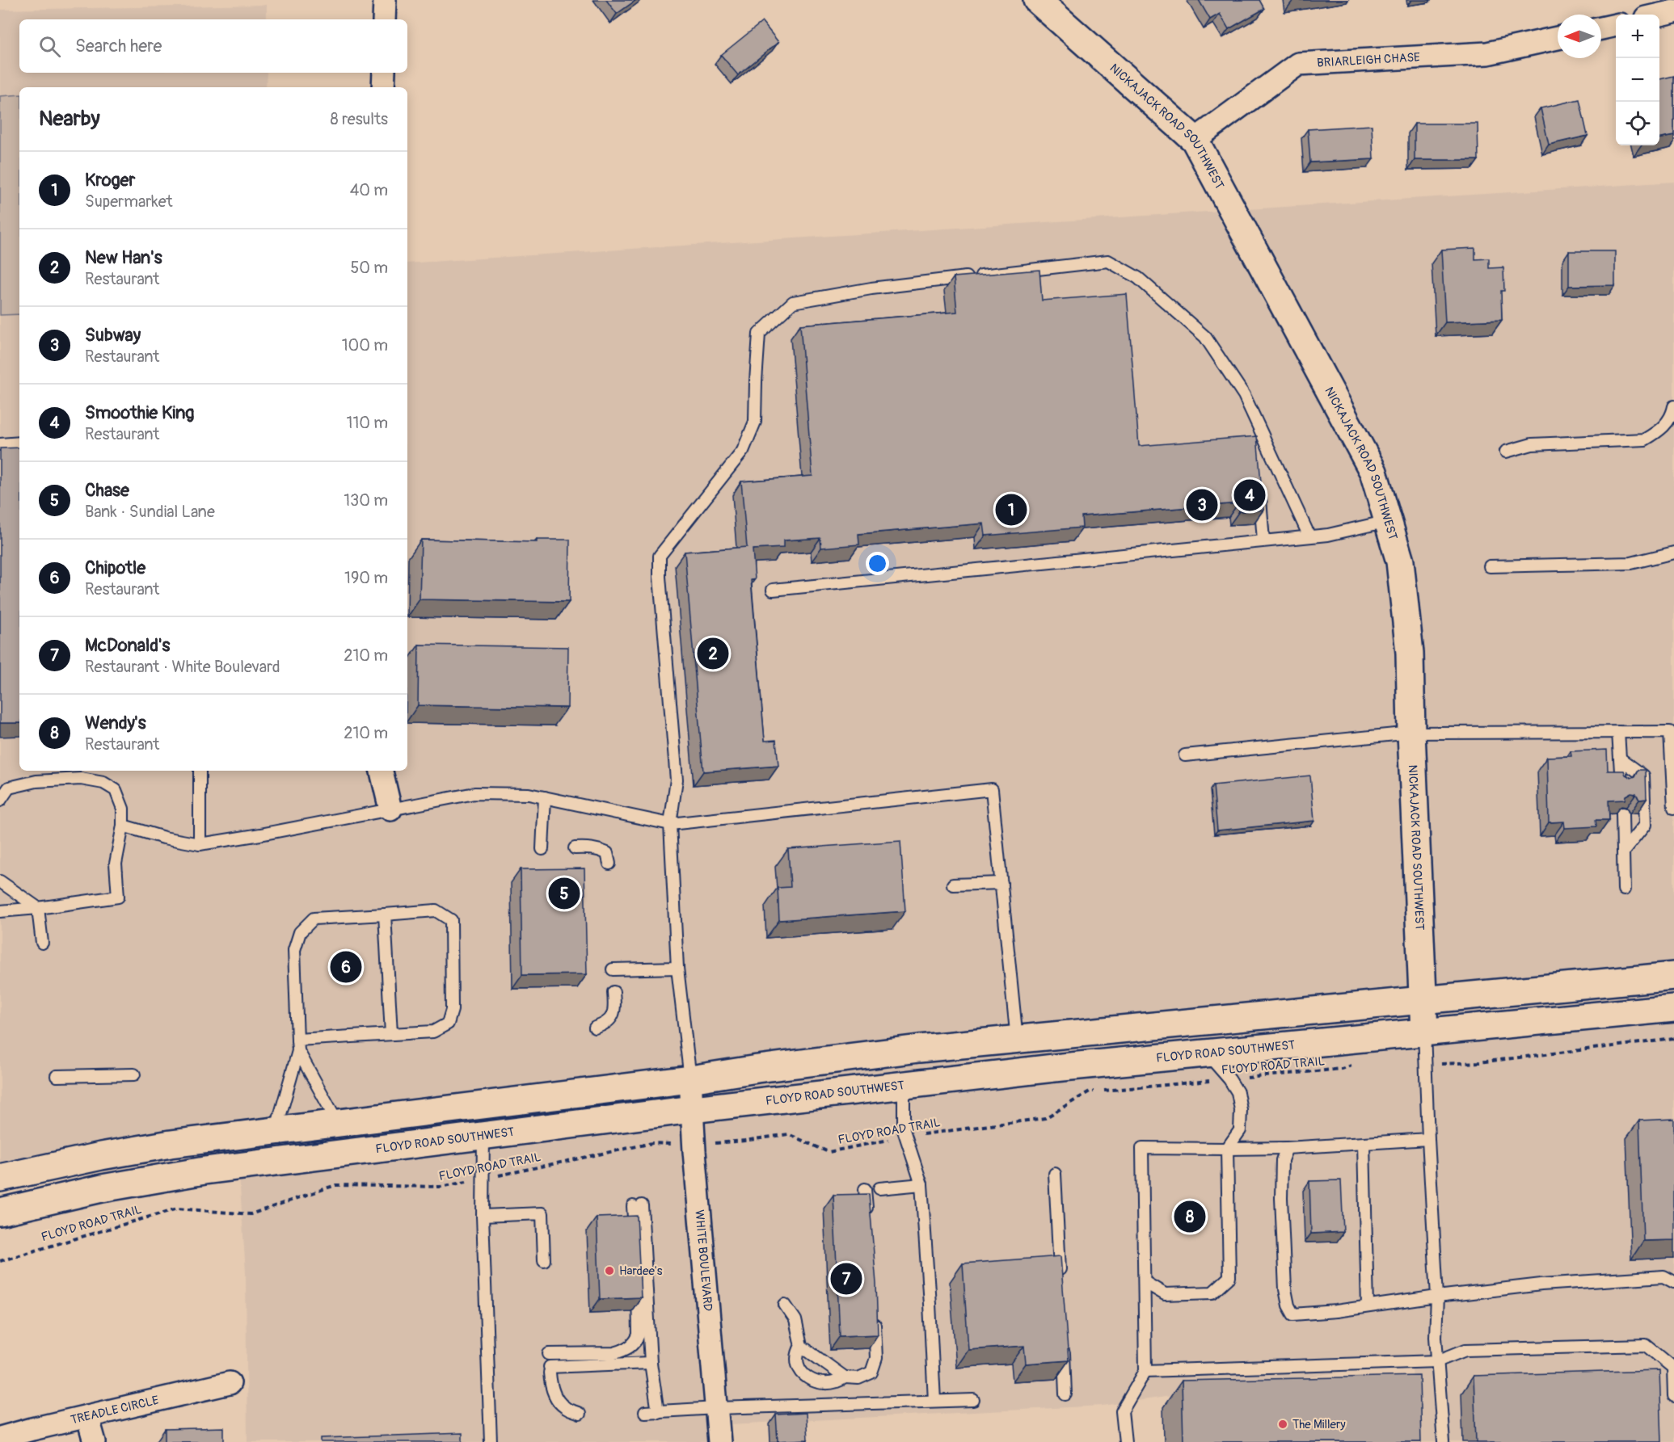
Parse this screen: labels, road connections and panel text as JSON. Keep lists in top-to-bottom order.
{
  "streets": {
    "main road": ["NICKAJACK ROAD SOUTHWEST", "FLOYD ROAD SOUTHWEST"],
    "street": ["BRIARLEIGH CHASE", "WHITE BOULEVARD", "TREADLE CIRCLE"],
    "path": ["FLOYD ROAD TRAIL"]
  },
  "crossings": [
    ["BRIARLEIGH CHASE", "NICKAJACK ROAD SOUTHWEST"],
    ["NICKAJACK ROAD SOUTHWEST", "FLOYD ROAD SOUTHWEST"],
    ["FLOYD ROAD SOUTHWEST", "WHITE BOULEVARD"],
    ["FLOYD ROAD TRAIL", "WHITE BOULEVARD"]
  ],
  "places": ["Hardee's", "The Millery"],
  "north": "left",
  "page": {
    "map_buttons": ["+", "−"],
    "search": "Search here",
    "heading": ["Nearby", "8 results"],
    "list": [
      {
        "mark": "1",
        "name": "Kroger",
        "note": "Supermarket",
        "value": "40 m"
      },
      {
        "mark": "2",
        "name": "New Han's",
        "note": "Restaurant",
        "value": "50 m"
      },
      {
        "mark": "3",
        "name": "Subway",
        "note": "Restaurant",
        "value": "100 m"
      },
      {
        "mark": "4",
        "name": "Smoothie King",
        "note": "Restaurant",
        "value": "110 m"
      },
      {
        "mark": "5",
        "name": "Chase",
        "note": "Bank · Sundial Lane",
        "value": "130 m"
      },
      {
        "mark": "6",
        "name": "Chipotle",
        "note": "Restaurant",
        "value": "190 m"
      },
      {
        "mark": "7",
        "name": "McDonald's",
        "note": "Restaurant · White Boulevard",
        "value": "210 m"
      },
      {
        "mark": "8",
        "name": "Wendy's",
        "note": "Restaurant",
        "value": "210 m"
      }
    ],
    "pins": [
      "4",
      "3",
      "1",
      "2",
      "5",
      "6",
      "8",
      "7"
    ]
  }
}
